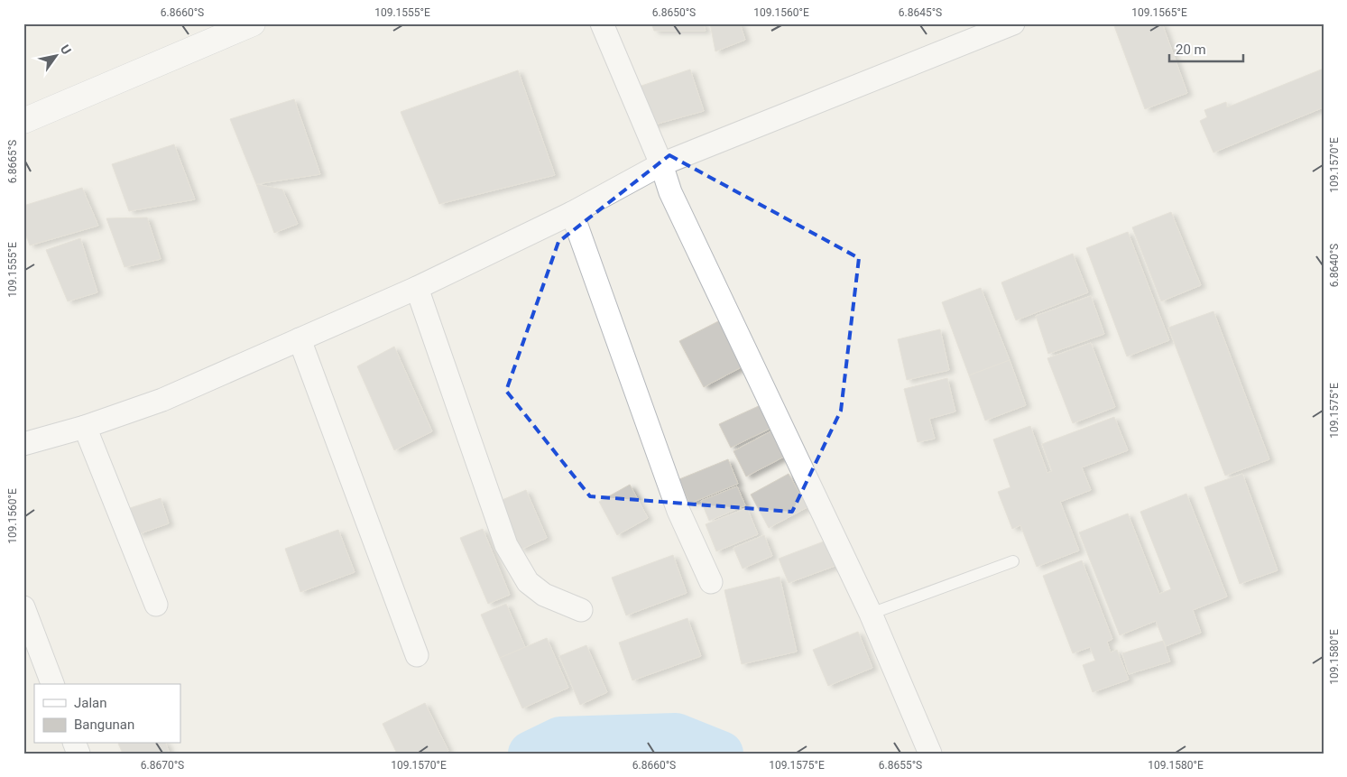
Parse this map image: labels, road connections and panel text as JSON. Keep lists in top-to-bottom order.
{
  "legend": ["Jalan", "Bangunan"],
  "scale_bar": "20 m",
  "north": "top right",
  "coordinates": [
    "6.8660°S",
    "109.1555°E",
    "6.8650°S",
    "109.1560°E",
    "6.8645°S",
    "109.1565°E",
    "6.8665°S",
    "109.1570°E",
    "6.8640°S",
    "109.1575°E",
    "109.1580°E",
    "6.8670°S",
    "6.8655°S"
  ]
}
